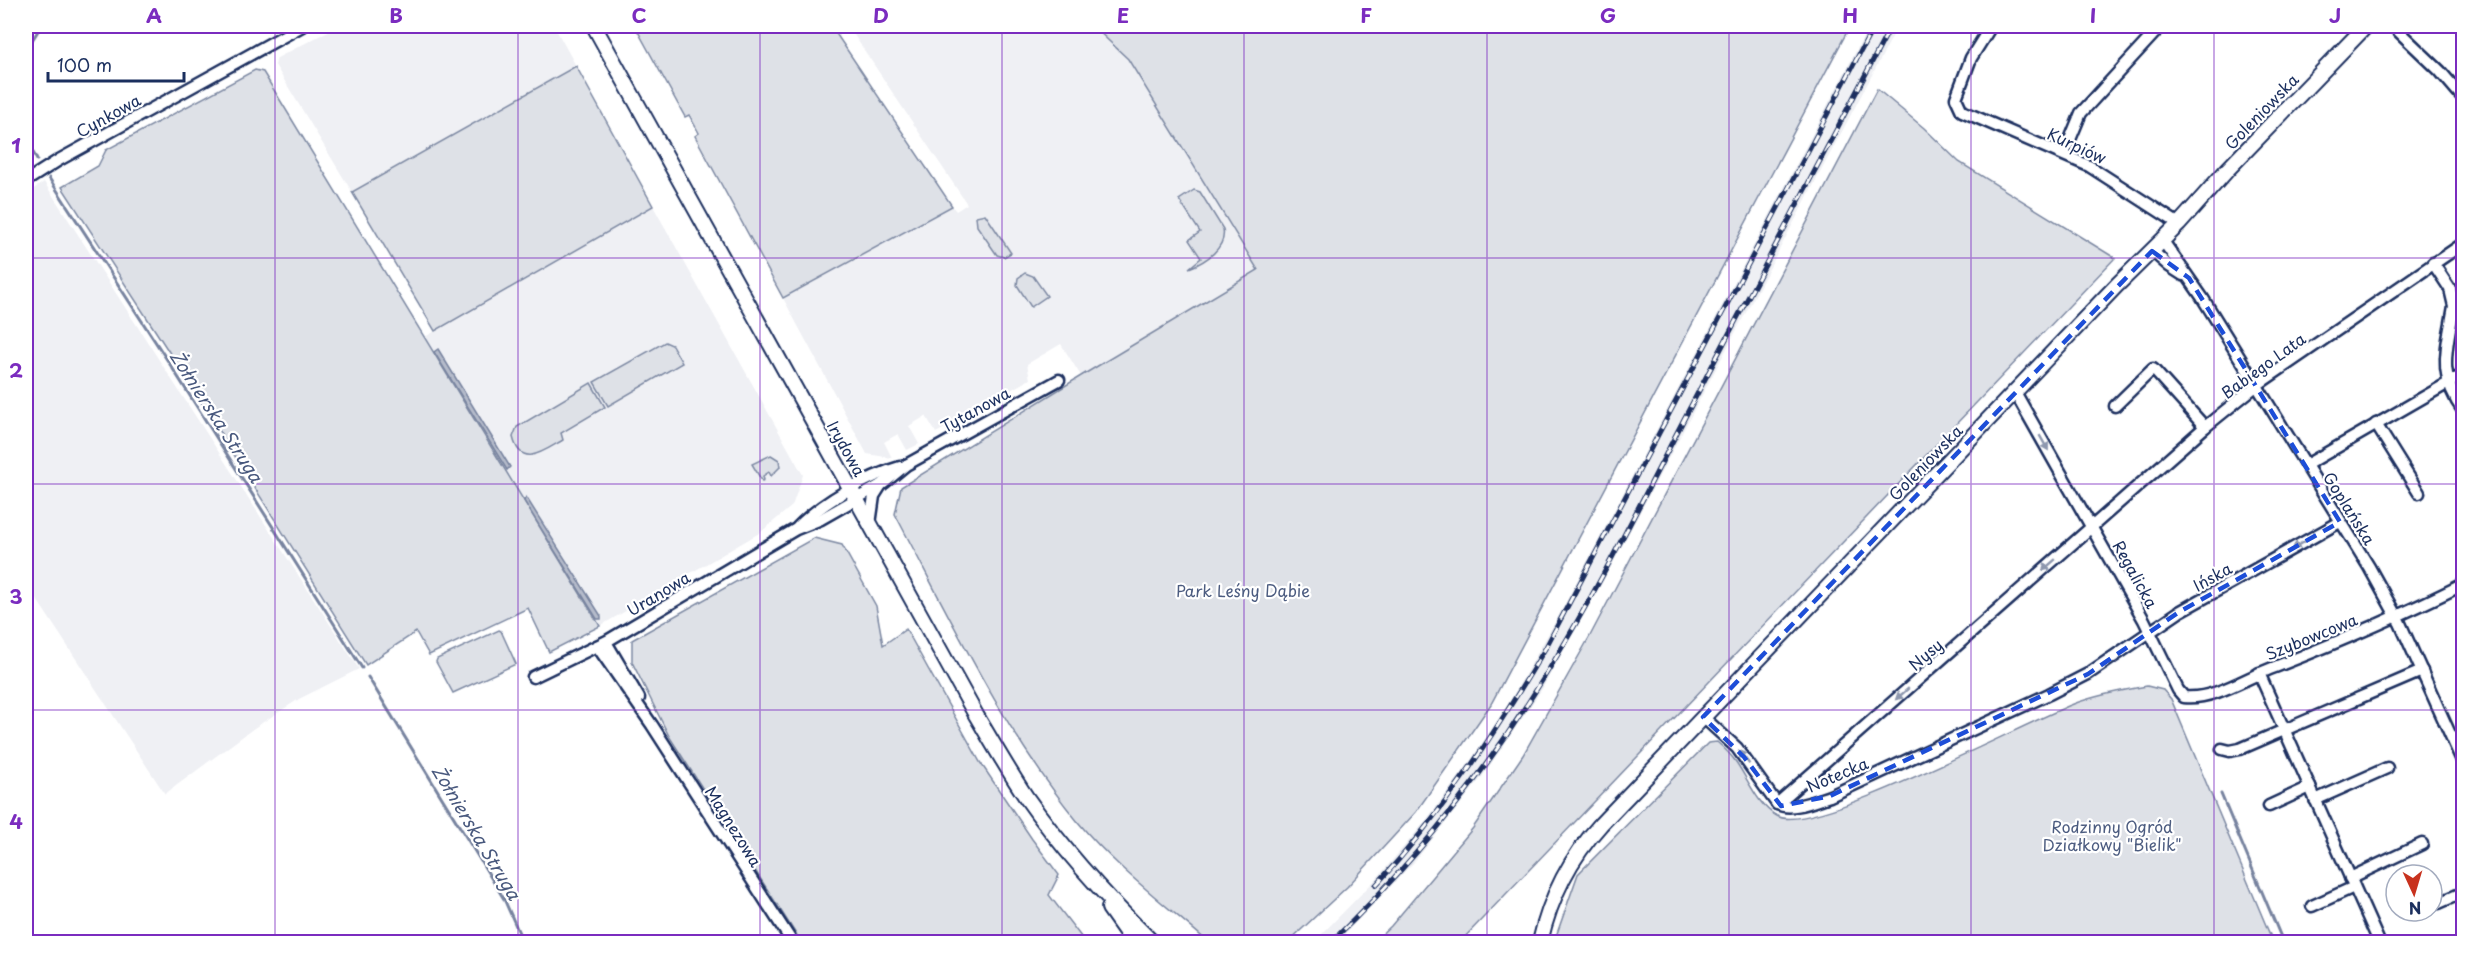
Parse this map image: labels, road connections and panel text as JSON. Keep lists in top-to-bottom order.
{
  "streets": {
    "street": [
      "Goleniowska",
      "Cynkowa",
      "Kurpiów",
      "Babiego Lata",
      "Tytanowa",
      "Irydowa",
      "Goplańska",
      "Regalicka",
      "Ińska",
      "Uranowa",
      "Szybowcowa",
      "Nysy",
      "Notecka",
      "Magnezowa"
    ]
  },
  "crossings": [
    ["Goleniowska", "Kurpiów"],
    ["Goleniowska", "Goplańska"],
    ["Goleniowska", "Regalicka"],
    ["Babiego Lata", "Goplańska"],
    ["Babiego Lata", "Regalicka"],
    ["Babiego Lata", "Nysy"],
    ["Tytanowa", "Irydowa"],
    ["Tytanowa", "Uranowa"],
    ["Irydowa", "Uranowa"],
    ["Goplańska", "Ińska"],
    ["Goplańska", "Szybowcowa"],
    ["Regalicka", "Ińska"],
    ["Regalicka", "Szybowcowa"],
    ["Regalicka", "Nysy"],
    ["Regalicka", "Notecka"],
    ["Ińska", "Szybowcowa"],
    ["Uranowa", "Magnezowa"],
    ["Nysy", "Notecka"]
  ],
  "one_way": ["Ińska", "Nysy"],
  "water": ["Żołnierska Struga"],
  "parks": ["Park Leśny Dąbie", "Rodzinny Ogród Działkowy \"Bielik\""],
  "scale_bar": "100 m",
  "north": "bottom",
  "grid": {
    "columns": [
      "A",
      "B",
      "C",
      "D",
      "E",
      "F",
      "G",
      "H",
      "I",
      "J"
    ],
    "rows": [
      "1",
      "2",
      "3",
      "4"
    ]
  }
}
